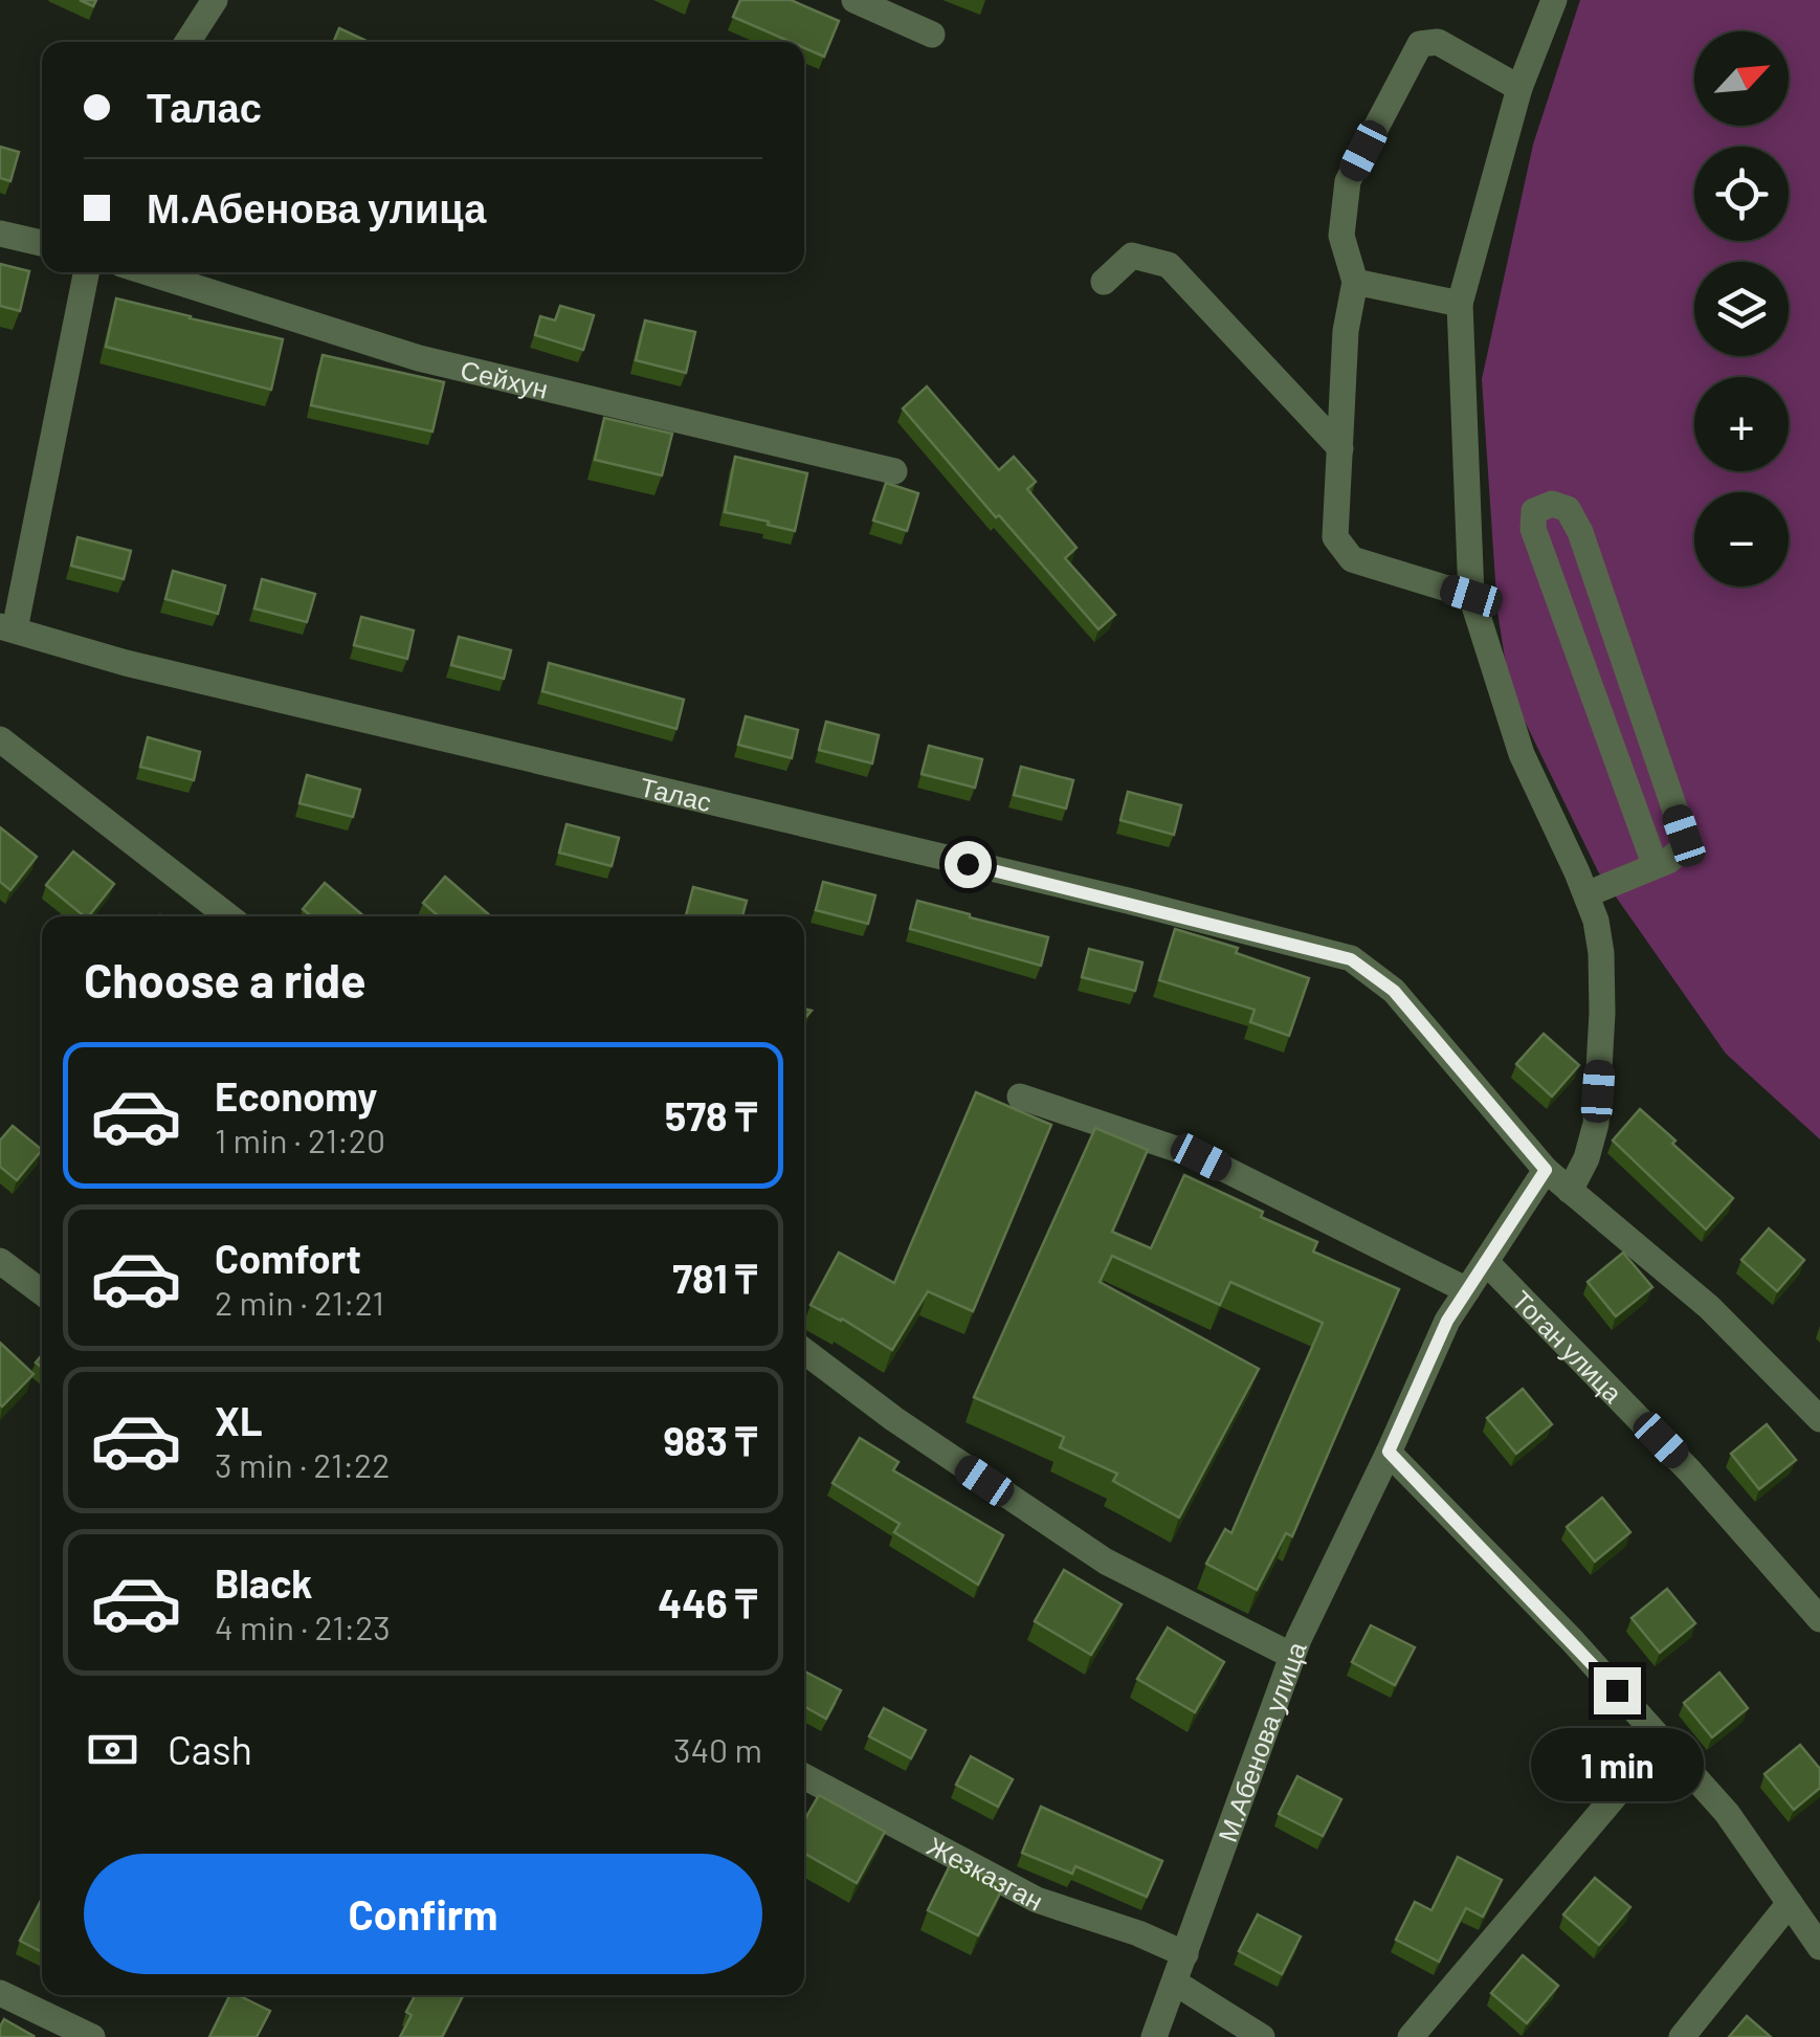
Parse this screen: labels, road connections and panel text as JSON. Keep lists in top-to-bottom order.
{
  "streets": {
    "street": [
      "Сейхун",
      "Талас",
      "Тоган улица",
      "М.Абенова улица",
      "Жезказган"
    ]
  },
  "crossings": [
    ["Талас", "М.Абенова улица"],
    ["Тоган улица", "М.Абенова улица"],
    ["М.Абенова улица", "Жезказган"]
  ],
  "north": "top right",
  "page": {
    "map_buttons": ["+", "−"],
    "banner": ["Талас", "М.Абенова улица"],
    "heading": "Choose a ride",
    "list": [
      {
        "name": "Economy",
        "note": "1 min · 21:20",
        "value": "578 ₸"
      },
      {
        "name": "Comfort",
        "note": "2 min · 21:21",
        "value": "781 ₸"
      },
      {
        "name": "XL",
        "note": "3 min · 21:22",
        "value": "983 ₸"
      },
      {
        "name": "Black",
        "note": "4 min · 21:23",
        "value": "446 ₸"
      }
    ],
    "pay": ["Cash", "340 m"],
    "bubble": "1 min",
    "buttons": "Confirm"
  }
}
